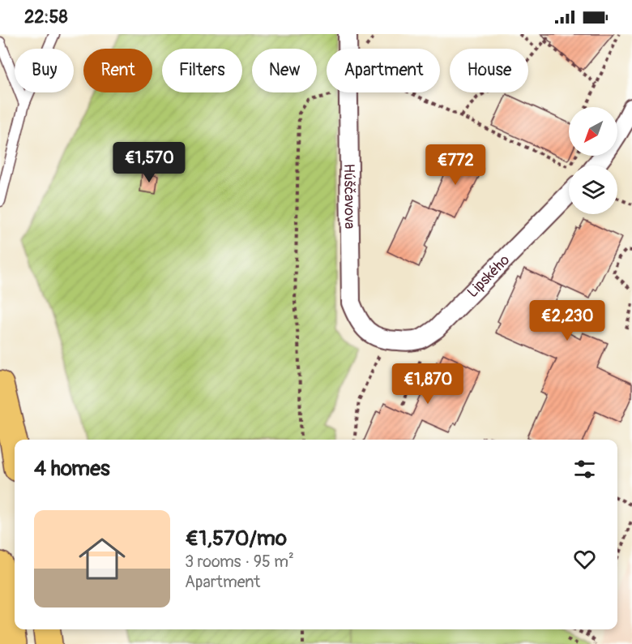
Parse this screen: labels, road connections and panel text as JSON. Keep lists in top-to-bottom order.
{
  "streets": {
    "street": ["Húščavova", "Lipského"]
  },
  "crossings": [
    ["Húščavova", "Lipského"]
  ],
  "north": "bottom left",
  "page": {
    "status": "22:58",
    "chip": [
      "Buy",
      "Rent",
      "Filters",
      "New",
      "Apartment",
      "House"
    ],
    "price": [
      "€1,570",
      "€772",
      "€2,230",
      "€1,870"
    ],
    "heading": "4 homes",
    "list": [
      {
        "name": "€1,570/mo",
        "note": "3 rooms · 95 m² · Apartment"
      }
    ]
  }
}
